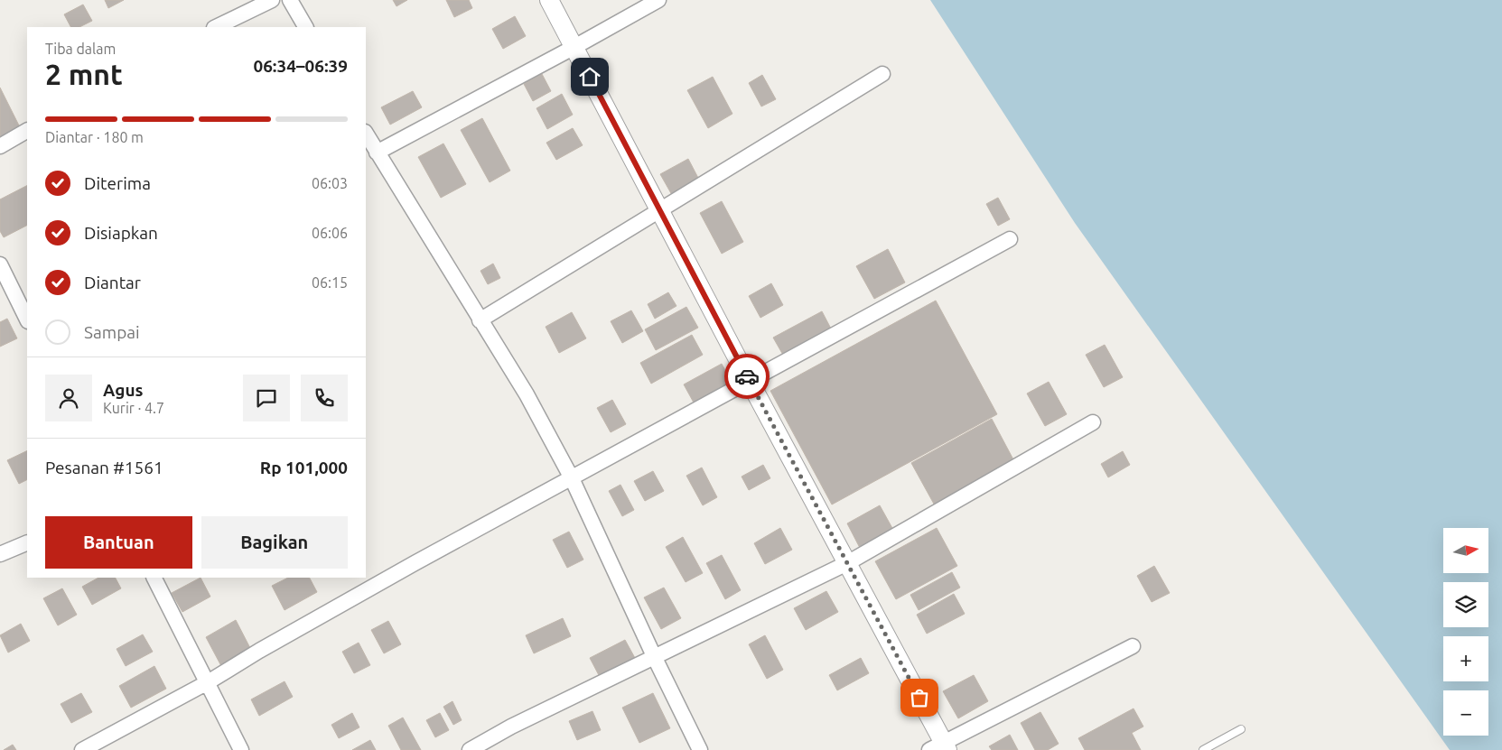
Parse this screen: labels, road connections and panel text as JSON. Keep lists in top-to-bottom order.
{
  "north": "right",
  "page": {
    "heading": ["2 mnt", "Tiba dalam", "06:34–06:39"],
    "panel": [
      "Agus",
      "Kurir · 4.7",
      "Pesanan #1561",
      "Rp 101,000"
    ],
    "bar": "Diantar · 180 m",
    "list": [
      ["Diterima", "06:03"],
      ["Disiapkan", "06:06"],
      ["Diantar", "06:15"],
      "Sampai"
    ],
    "buttons": ["Bantuan", "Bagikan"],
    "map_buttons": ["+", "−"]
  }
}
